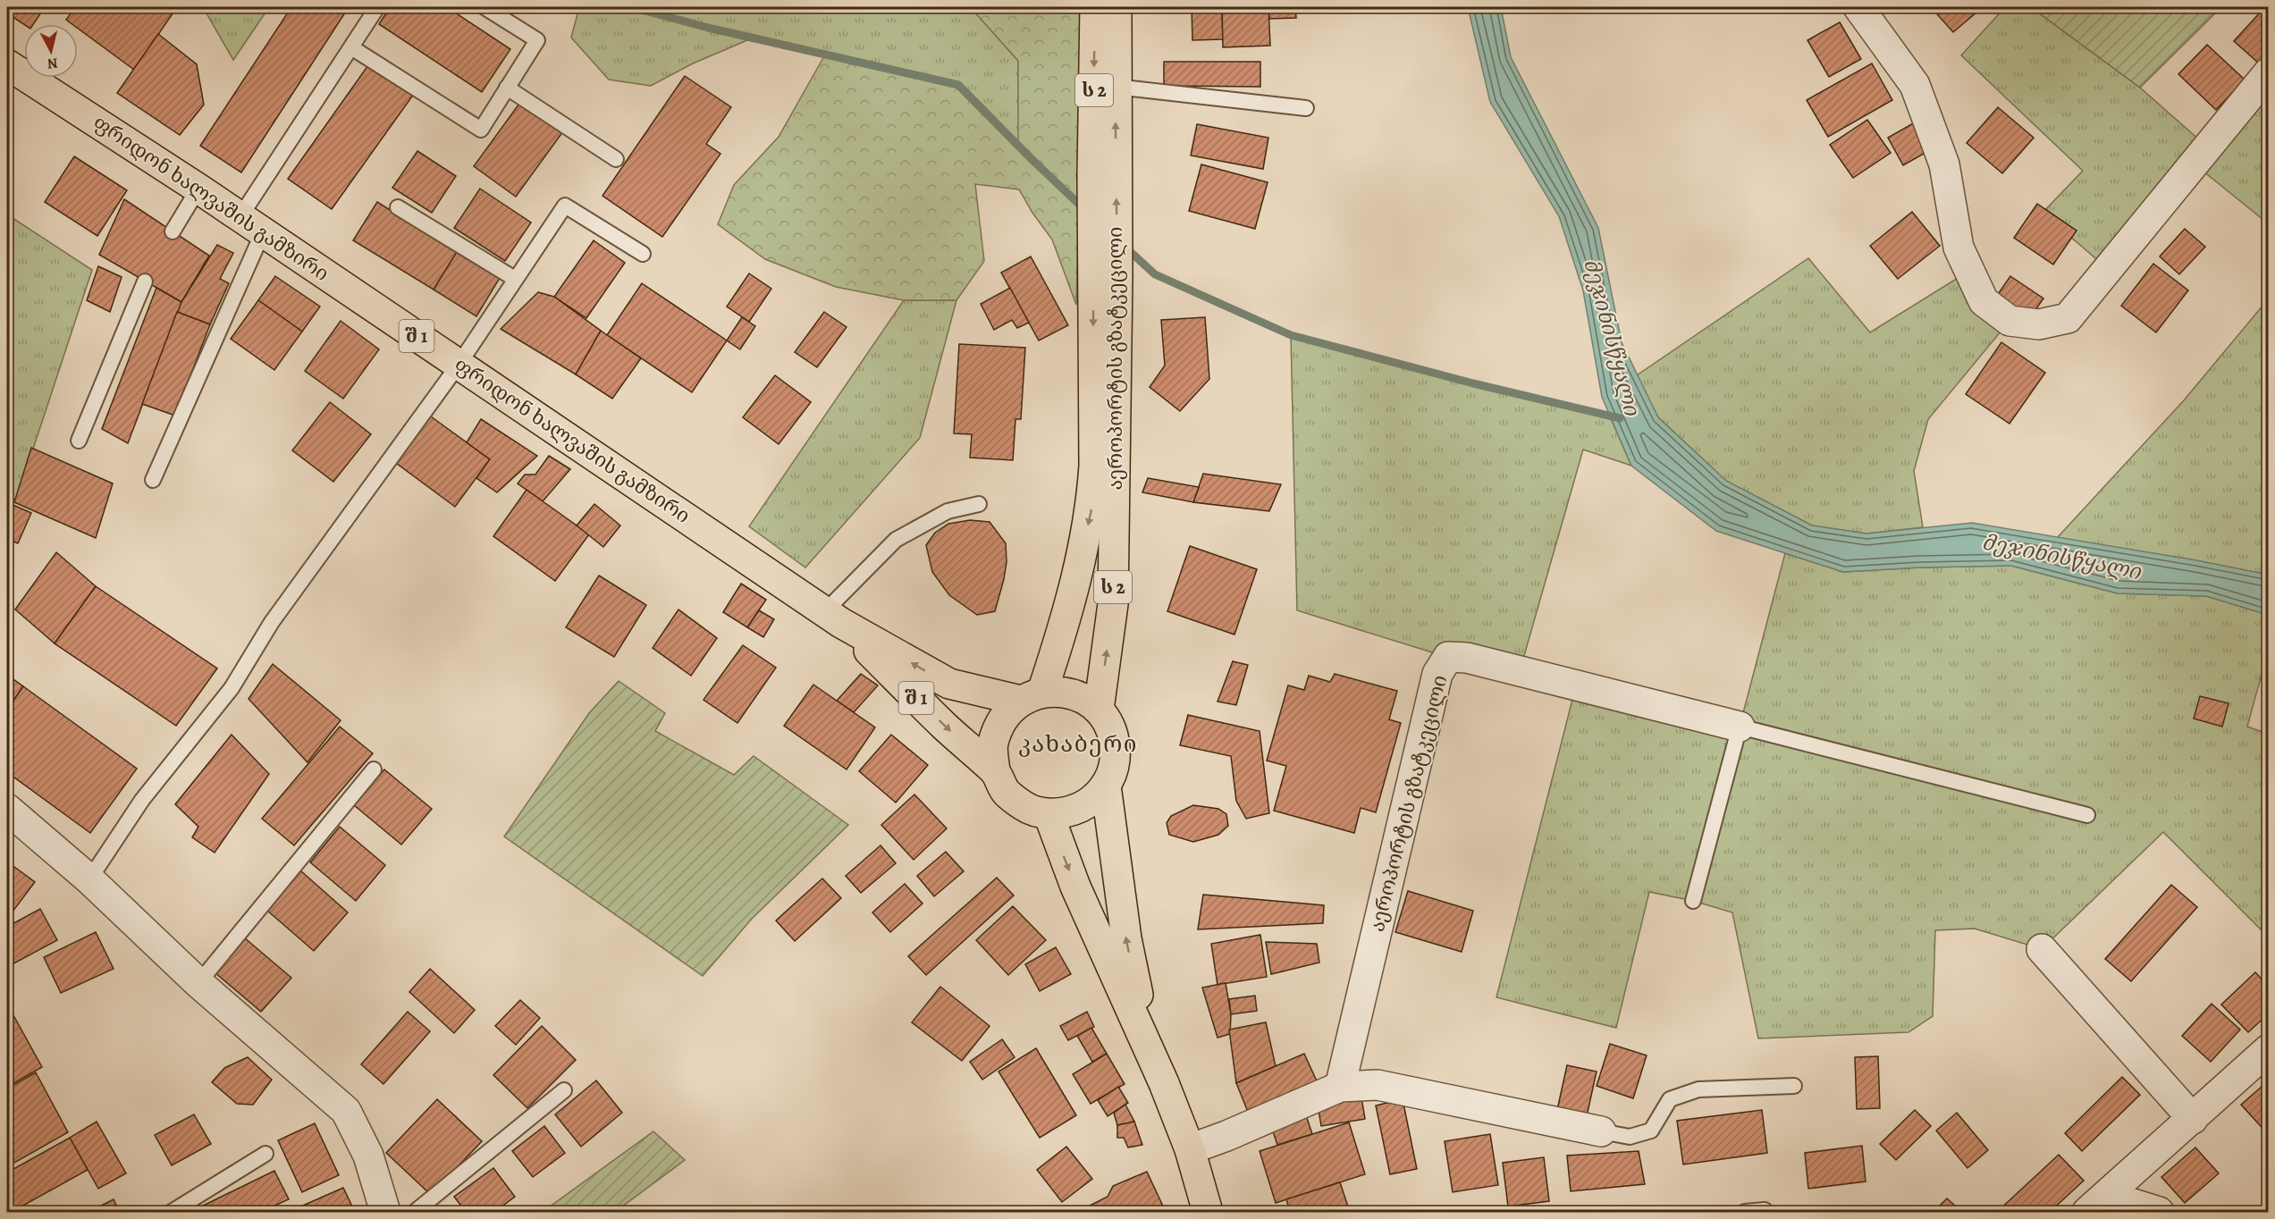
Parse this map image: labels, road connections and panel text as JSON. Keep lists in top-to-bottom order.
{
  "streets": {
    "main road": [
      "ს 2",
      "ფრიდონ ხალვაშის გამზირი",
      "შ 1",
      "აეროპორტის გზატკეცილი"
    ]
  },
  "crossings": [
    ["ფრიდონ ხალვაშის გამზირი", "შ 1"],
    ["შ 1", "აეროპორტის გზატკეცილი"]
  ],
  "districts": ["კახაბერი"],
  "water": ["მეჯინისწყალი"],
  "north": "bottom"
}
